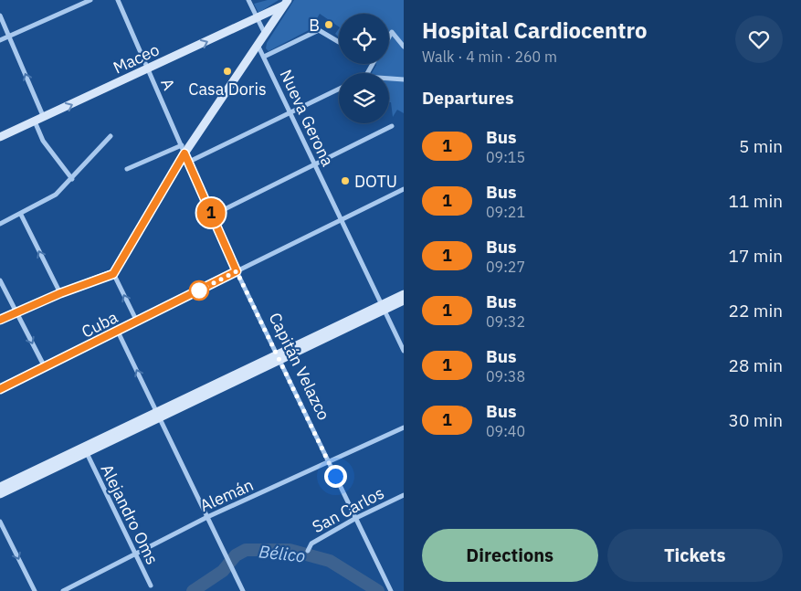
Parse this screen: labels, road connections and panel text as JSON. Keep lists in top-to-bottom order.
{
  "streets": {
    "main road": ["Maceo", "Cuba", "Capitán Velazco"],
    "street": [
      "A",
      "Nueva Gerona",
      "Alemán",
      "San Carlos",
      "Alejandro Oms"
    ]
  },
  "crossings": [
    ["Maceo", "A"],
    ["A", "Capitán Velazco"],
    ["Cuba", "Capitán Velazco"],
    ["Capitán Velazco", "Alemán"],
    ["Capitán Velazco", "San Carlos"],
    ["Alemán", "Alejandro Oms"]
  ],
  "one_way": ["Maceo"],
  "water": ["Bélico"],
  "places": ["B", "Casa Doris", "DOTU"],
  "lines": ["bus line 1"],
  "page": {
    "on_map": "1",
    "heading": [
      ["Hospital Cardiocentro", "Walk · 4 min · 260 m"],
      "Departures"
    ],
    "list": [
      {
        "mark": "1",
        "name": "Bus",
        "note": "09:15",
        "value": "5 min"
      },
      {
        "mark": "1",
        "name": "Bus",
        "note": "09:21",
        "value": "11 min"
      },
      {
        "mark": "1",
        "name": "Bus",
        "note": "09:27",
        "value": "17 min"
      },
      {
        "mark": "1",
        "name": "Bus",
        "note": "09:32",
        "value": "22 min"
      },
      {
        "mark": "1",
        "name": "Bus",
        "note": "09:38",
        "value": "28 min"
      },
      {
        "mark": "1",
        "name": "Bus",
        "note": "09:40",
        "value": "30 min"
      }
    ],
    "buttons": ["Directions", "Tickets"]
  }
}
